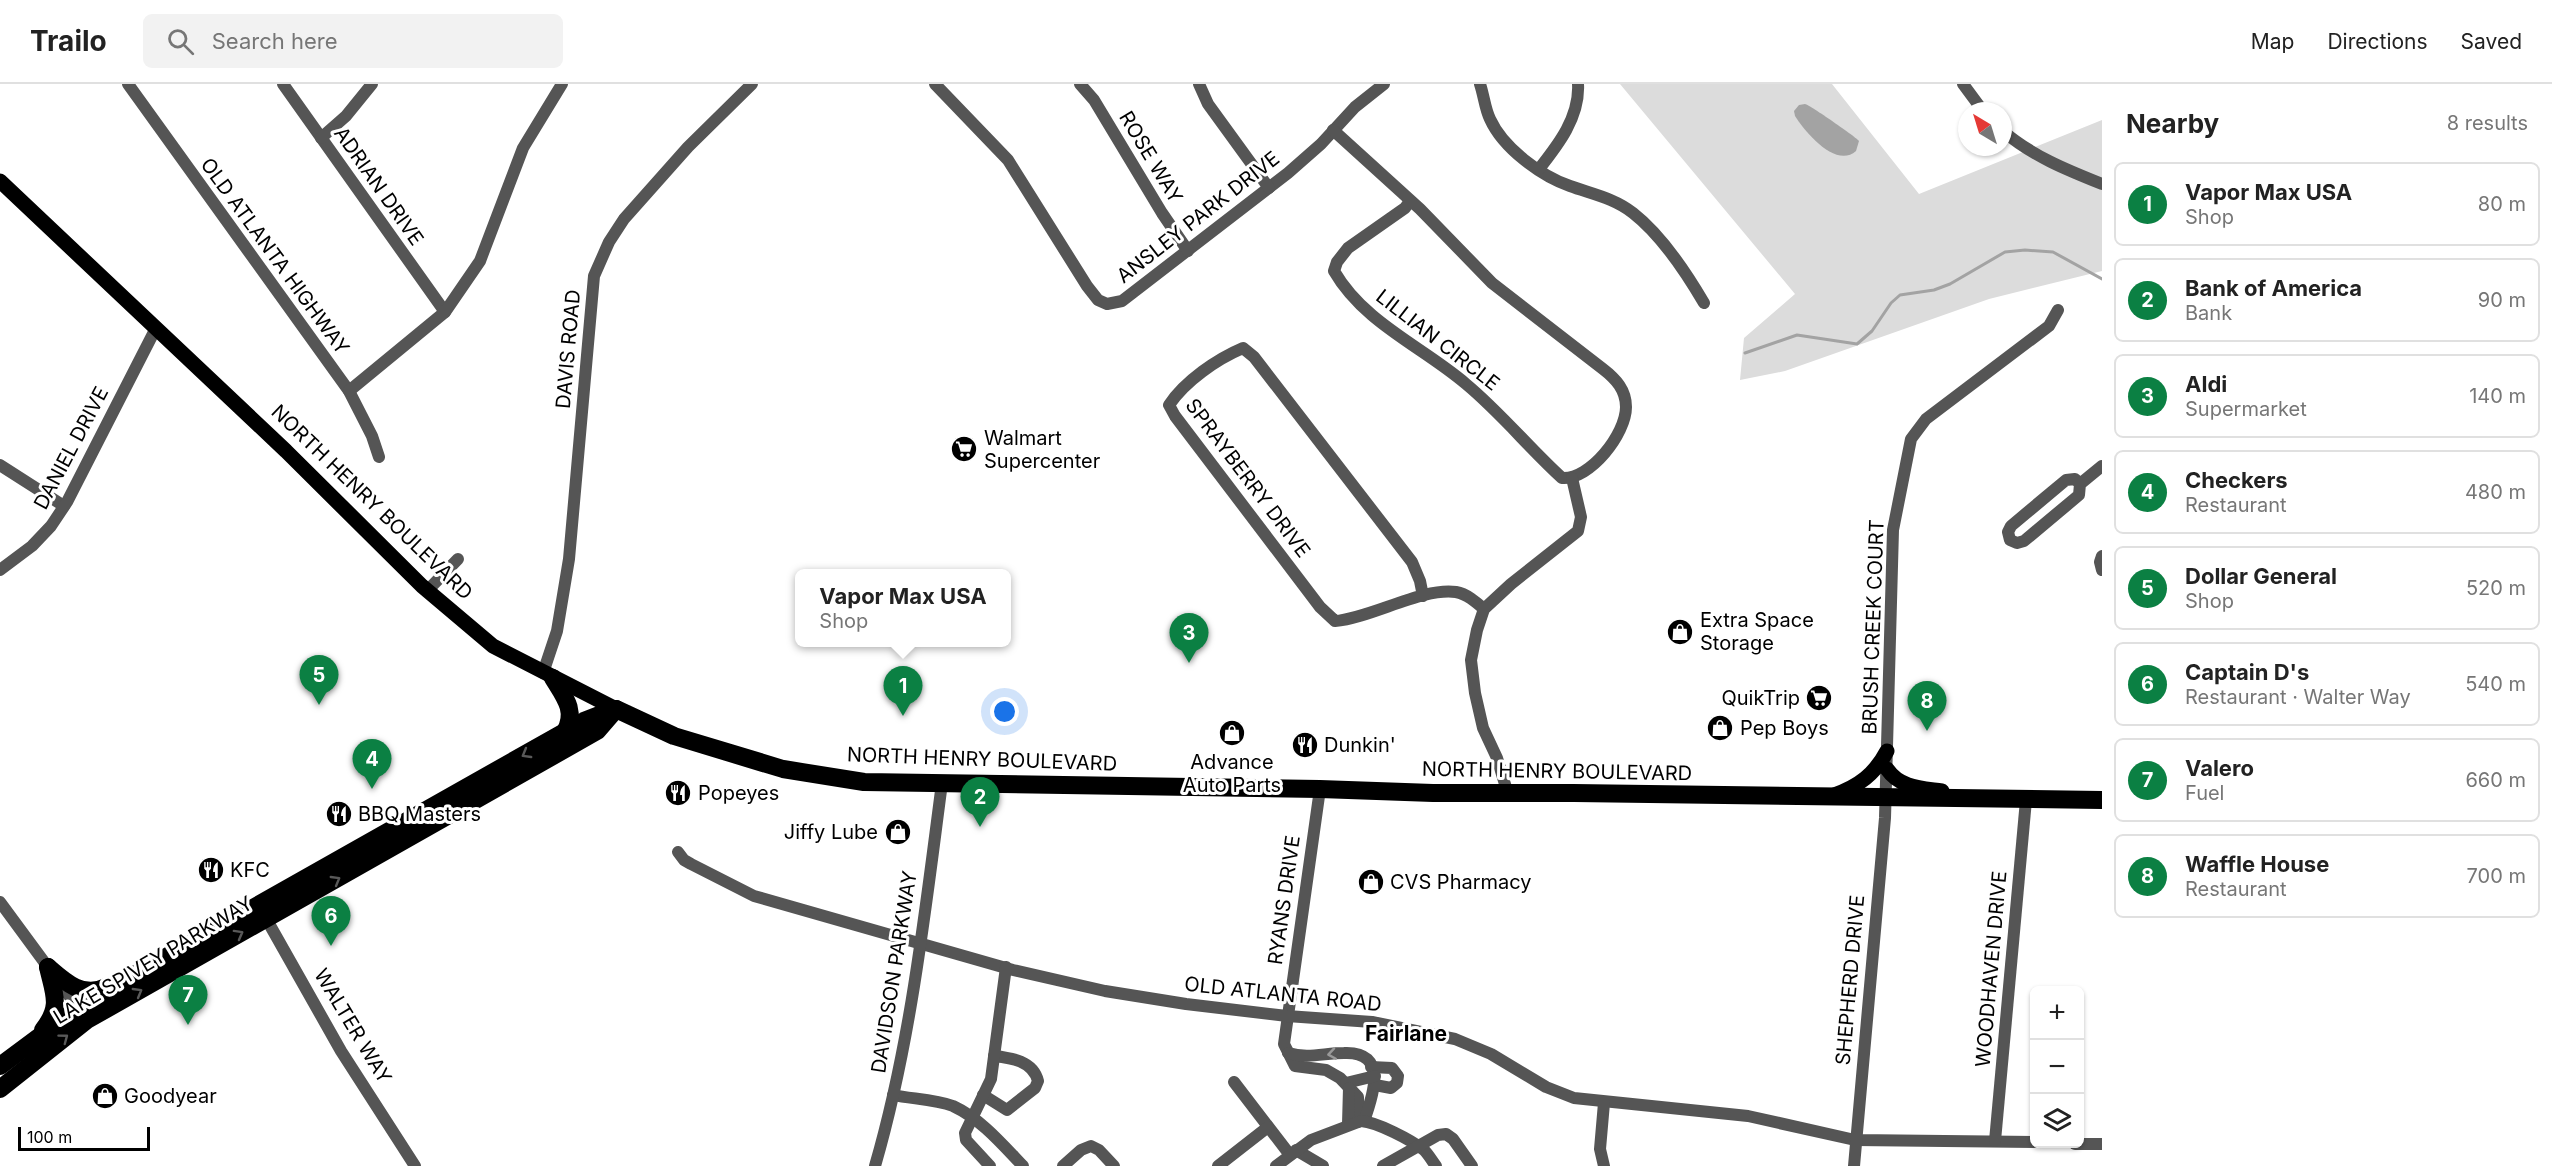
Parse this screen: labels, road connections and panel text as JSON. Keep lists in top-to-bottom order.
{
  "streets": {
    "highway": ["NORTH HENRY BOULEVARD", "LAKE SPIVEY PARKWAY"],
    "street": [
      "ROSE WAY",
      "ADRIAN DRIVE",
      "ANSLEY PARK DRIVE",
      "OLD ATLANTA HIGHWAY",
      "LILLIAN CIRCLE",
      "DAVIS ROAD",
      "DANIEL DRIVE",
      "SPRAYBERRY DRIVE",
      "BRUSH CREEK COURT",
      "RYANS DRIVE",
      "WOODHAVEN DRIVE",
      "DAVIDSON PARKWAY",
      "SHEPHERD DRIVE",
      "OLD ATLANTA ROAD",
      "WALTER WAY"
    ]
  },
  "crossings": [
    ["ROSE WAY", "ANSLEY PARK DRIVE"],
    ["DAVIS ROAD", "NORTH HENRY BOULEVARD"],
    ["DANIEL DRIVE", "NORTH HENRY BOULEVARD"],
    ["NORTH HENRY BOULEVARD", "BRUSH CREEK COURT"],
    ["NORTH HENRY BOULEVARD", "RYANS DRIVE"],
    ["NORTH HENRY BOULEVARD", "LAKE SPIVEY PARKWAY"],
    ["NORTH HENRY BOULEVARD", "WOODHAVEN DRIVE"],
    ["NORTH HENRY BOULEVARD", "DAVIDSON PARKWAY"],
    ["NORTH HENRY BOULEVARD", "SHEPHERD DRIVE"],
    ["BRUSH CREEK COURT", "SHEPHERD DRIVE"],
    ["RYANS DRIVE", "OLD ATLANTA ROAD"],
    ["LAKE SPIVEY PARKWAY", "WALTER WAY"],
    ["WOODHAVEN DRIVE", "OLD ATLANTA ROAD"],
    ["DAVIDSON PARKWAY", "OLD ATLANTA ROAD"],
    ["SHEPHERD DRIVE", "OLD ATLANTA ROAD"]
  ],
  "districts": ["Fairlane"],
  "places": {
    "supermarket": ["Walmart Supercenter", "QuikTrip"],
    "shop": [
      "Extra Space Storage",
      "Pep Boys",
      "Advance Auto Parts",
      "Jiffy Lube",
      "CVS Pharmacy",
      "Goodyear"
    ],
    "restaurant": [
      "Dunkin'",
      "Popeyes",
      "BBQ Masters",
      "KFC"
    ]
  },
  "scale_bar": "100 m",
  "north": "top left",
  "page": {
    "header": "Trailo",
    "search": "Search here",
    "nav": ["Map", "Directions", "Saved"],
    "heading": ["Nearby", "8 results"],
    "list": [
      {
        "mark": "1",
        "name": "Vapor Max USA",
        "note": "Shop",
        "value": "80 m"
      },
      {
        "mark": "2",
        "name": "Bank of America",
        "note": "Bank",
        "value": "90 m"
      },
      {
        "mark": "3",
        "name": "Aldi",
        "note": "Supermarket",
        "value": "140 m"
      },
      {
        "mark": "4",
        "name": "Checkers",
        "note": "Restaurant",
        "value": "480 m"
      },
      {
        "mark": "5",
        "name": "Dollar General",
        "note": "Shop",
        "value": "520 m"
      },
      {
        "mark": "6",
        "name": "Captain D's",
        "note": "Restaurant · Walter Way",
        "value": "540 m"
      },
      {
        "mark": "7",
        "name": "Valero",
        "note": "Fuel",
        "value": "660 m"
      },
      {
        "mark": "8",
        "name": "Waffle House",
        "note": "Restaurant",
        "value": "700 m"
      }
    ],
    "popup": ["Vapor Max USA", "Shop"],
    "pins": [
      "3",
      "5",
      "1",
      "8",
      "4",
      "2",
      "6",
      "7"
    ],
    "map_buttons": ["+", "−"],
    "scale": "100 m"
  }
}
